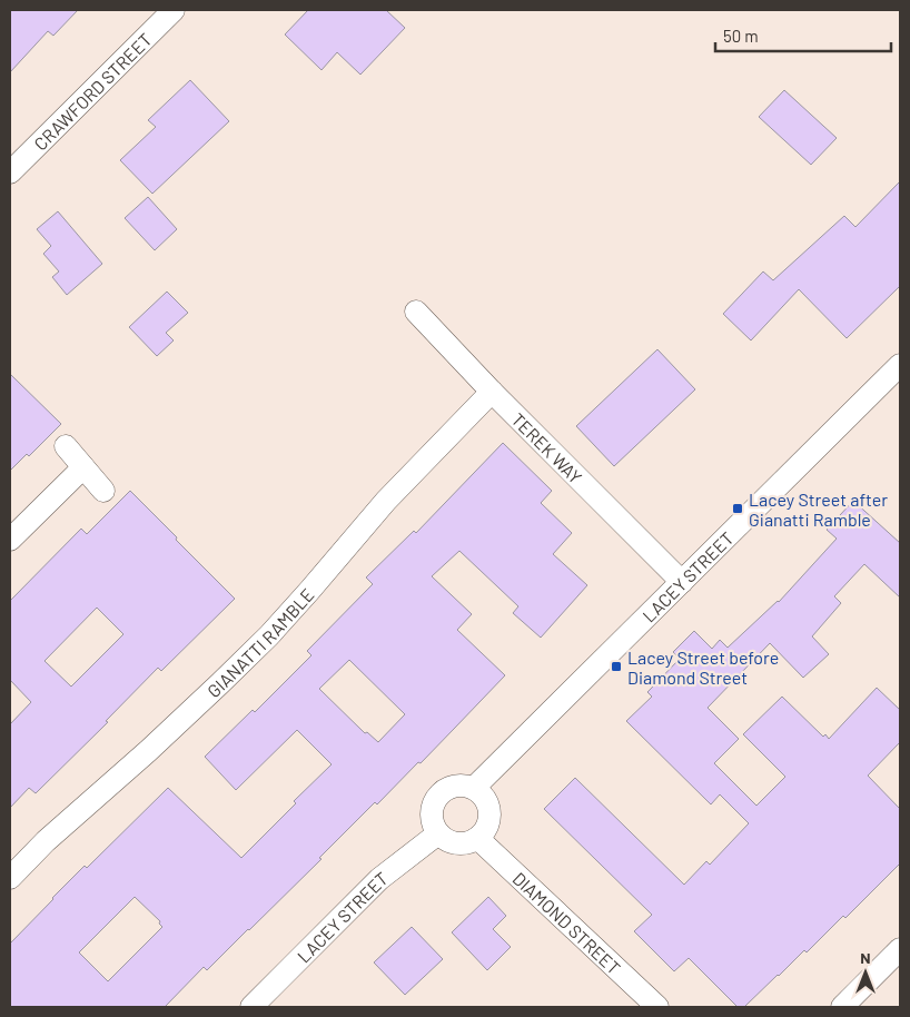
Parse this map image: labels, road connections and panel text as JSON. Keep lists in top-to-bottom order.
{
  "streets": {
    "street": [
      "CRAWFORD STREET",
      "TEREK WAY",
      "LACEY STREET",
      "GIANATTI RAMBLE",
      "DIAMOND STREET"
    ]
  },
  "crossings": [
    ["TEREK WAY", "LACEY STREET"],
    ["TEREK WAY", "GIANATTI RAMBLE"],
    ["LACEY STREET", "DIAMOND STREET"]
  ],
  "places": {
    "transit": ["Lacey Street after Gianatti Ramble", "Lacey Street before Diamond Street"]
  },
  "scale_bar": "50 m",
  "north": "top"
}
